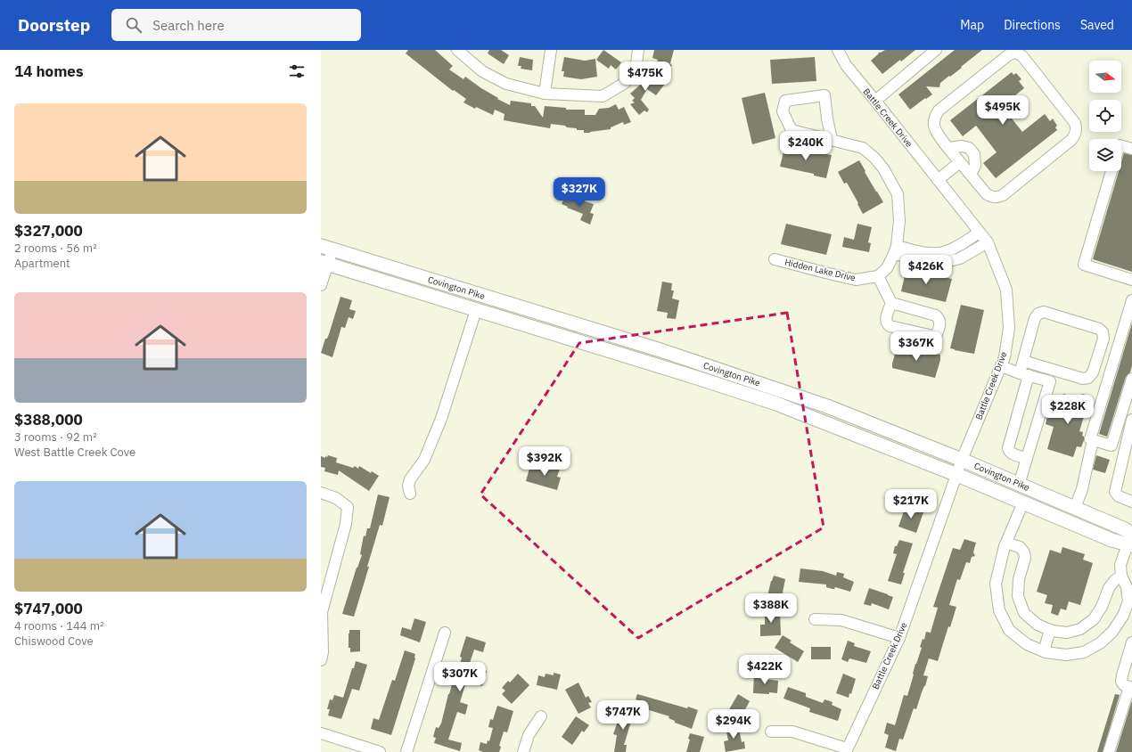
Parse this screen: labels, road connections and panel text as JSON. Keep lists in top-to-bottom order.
{
  "streets": {
    "main road": ["Covington Pike"],
    "street": ["Battle Creek Drive", "Hidden Lake Drive"]
  },
  "crossings": [
    ["Battle Creek Drive", "Covington Pike"]
  ],
  "north": "right",
  "page": {
    "header": "Doorstep",
    "search": "Search here",
    "nav": ["Map", "Directions", "Saved"],
    "heading": "14 homes",
    "price": [
      "$475K",
      "$495K",
      "$240K",
      "$327K",
      "$426K",
      "$367K",
      "$228K",
      "$392K",
      "$217K",
      "$388K",
      "$422K",
      "$307K",
      "$747K",
      "$294K"
    ],
    "list": [
      {
        "name": "$327,000",
        "note": "2 rooms · 56 m² · Apartment"
      },
      {
        "name": "$388,000",
        "note": "3 rooms · 92 m² · West Battle Creek Cove"
      },
      {
        "name": "$747,000",
        "note": "4 rooms · 144 m² · Chiswood Cove"
      }
    ]
  }
}
